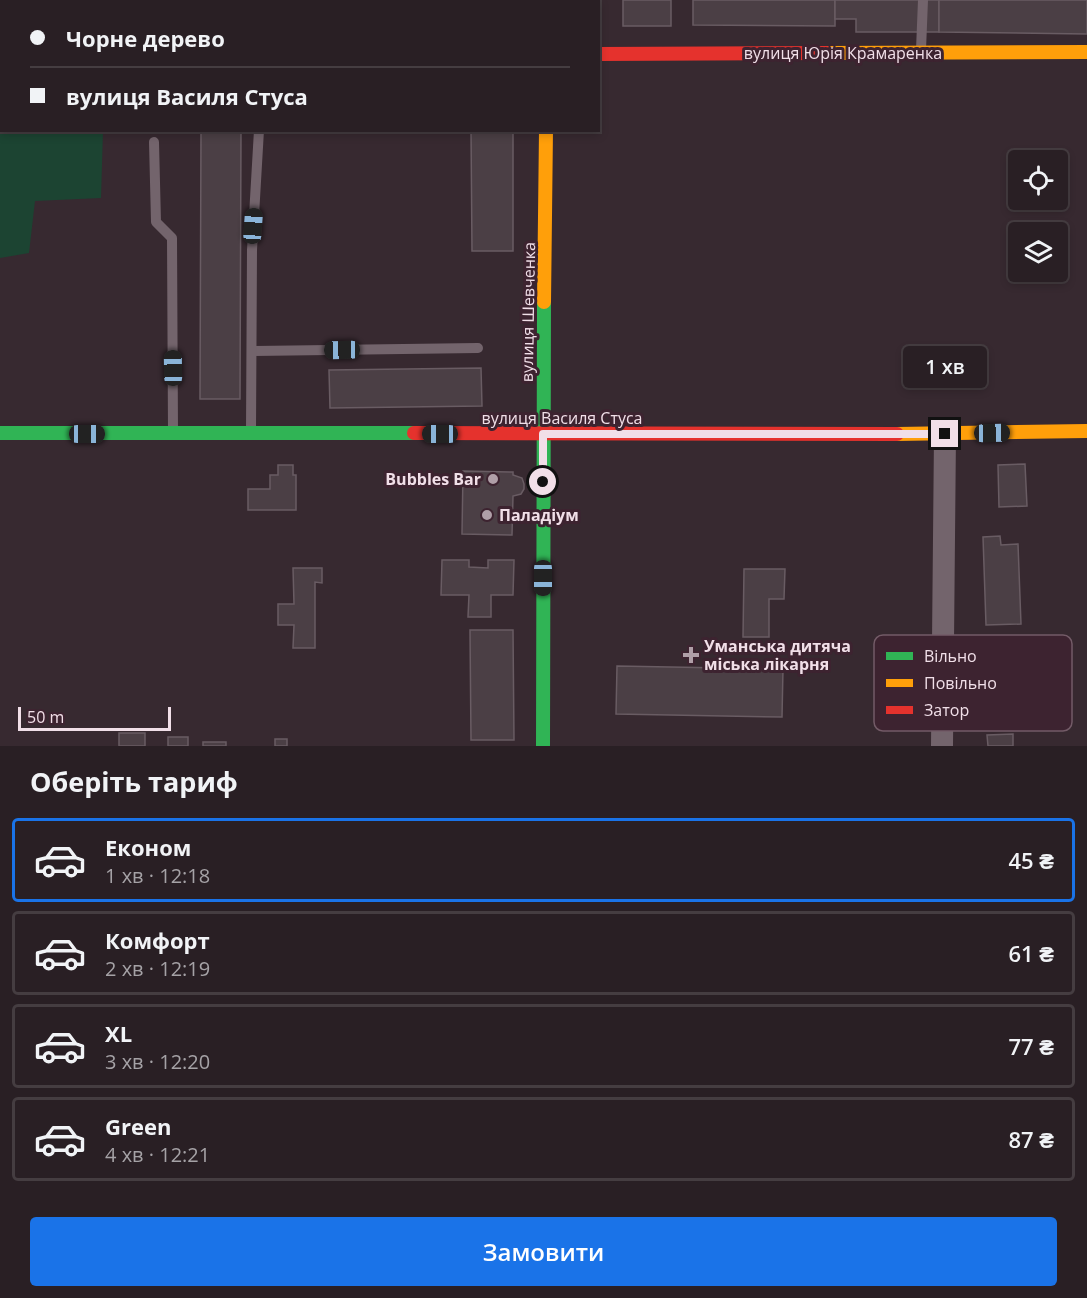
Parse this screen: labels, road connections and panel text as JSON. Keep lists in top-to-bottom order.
{
  "streets": {
    "street": ["вулиця Юрія Крамаренка", "вулиця Шевченка", "вулиця Василя Стуса"]
  },
  "crossings": [
    ["вулиця Шевченка", "вулиця Василя Стуса"]
  ],
  "places": {
    "other": ["Bubbles Bar", "Паладіум"],
    "health": ["Уманська дитяча міська лікарня"]
  },
  "legend": ["Вільно", "Повільно", "Затор"],
  "scale_bar": "50 m",
  "page": {
    "banner": ["Чорне дерево", "вулиця Василя Стуса"],
    "bubble": "1 хв",
    "scale": "50 m",
    "heading": "Оберіть тариф",
    "list": [
      {
        "name": "Економ",
        "note": "1 хв · 12:18",
        "value": "45 ₴"
      },
      {
        "name": "Комфорт",
        "note": "2 хв · 12:19",
        "value": "61 ₴"
      },
      {
        "name": "XL",
        "note": "3 хв · 12:20",
        "value": "77 ₴"
      },
      {
        "name": "Green",
        "note": "4 хв · 12:21",
        "value": "87 ₴"
      }
    ],
    "buttons": "Замовити"
  }
}
